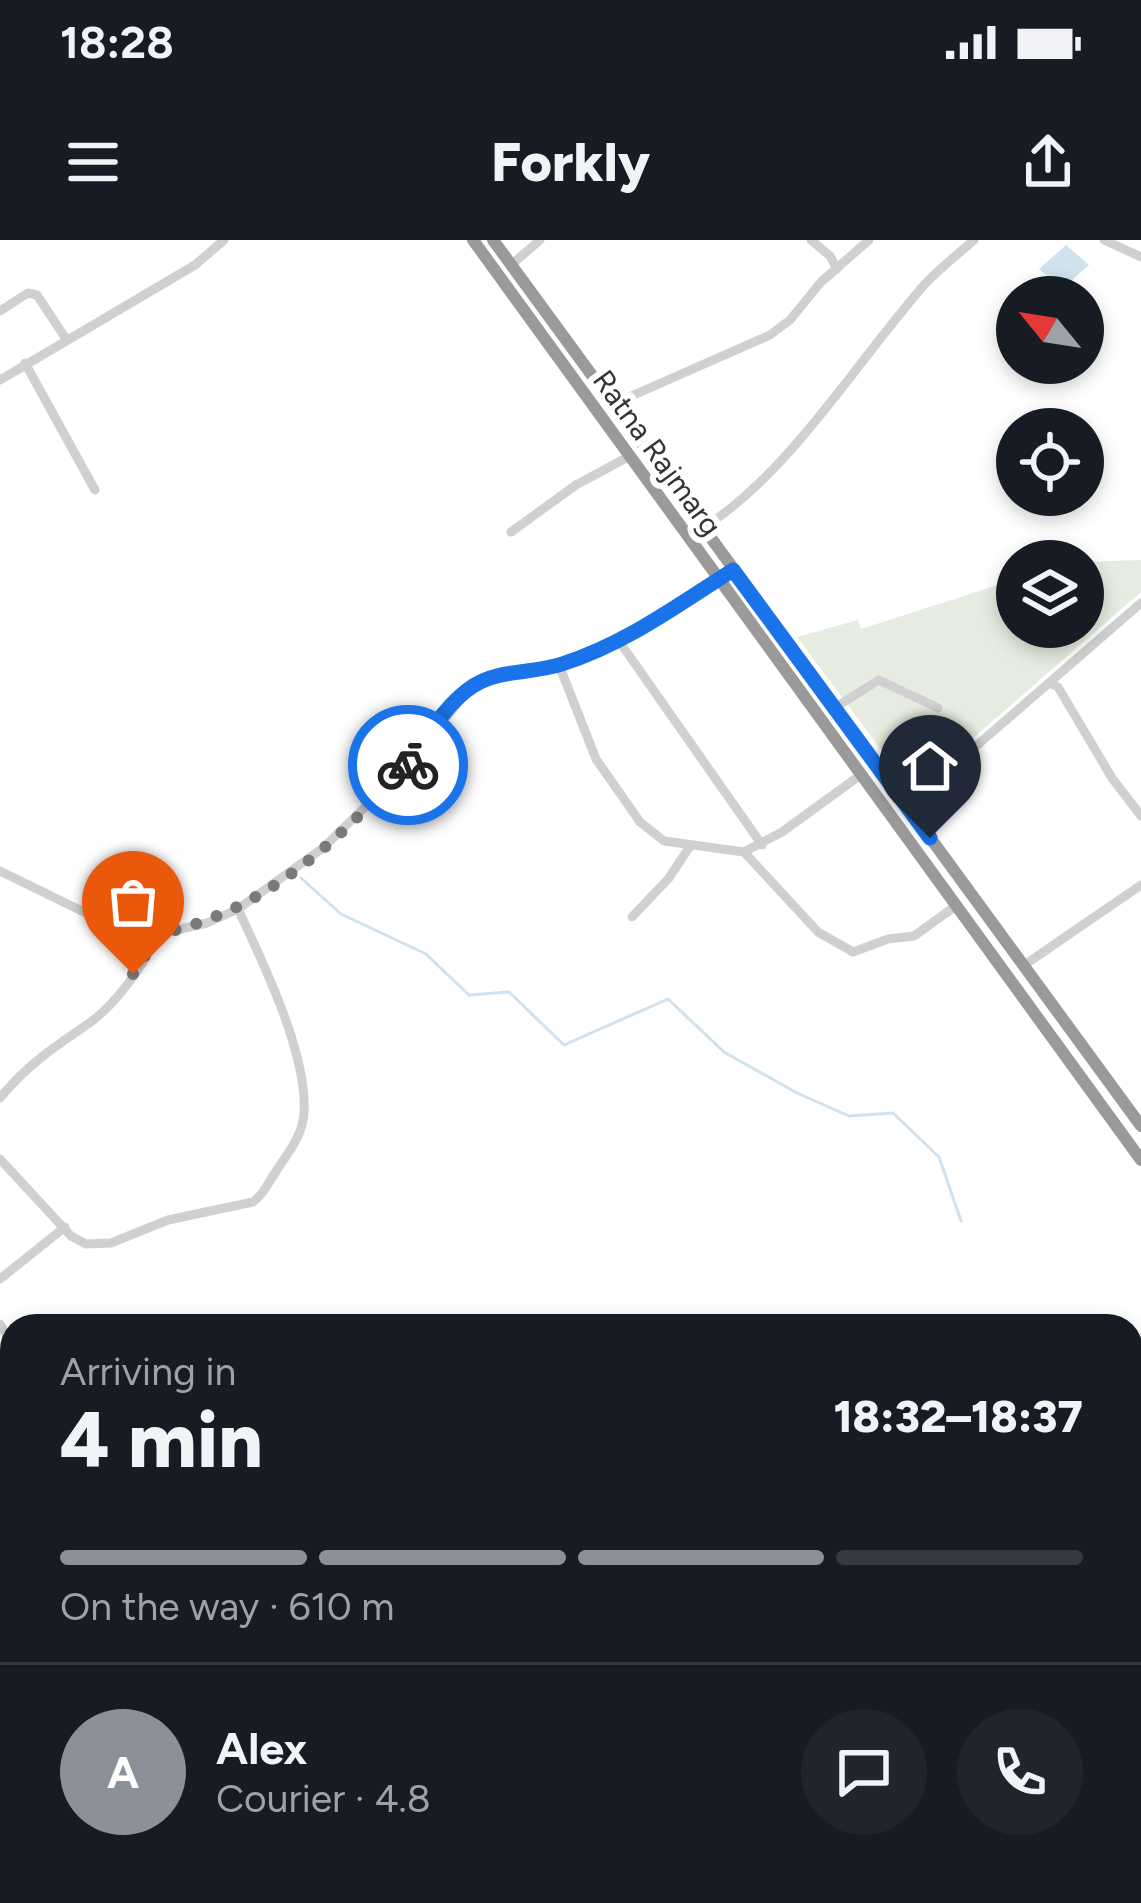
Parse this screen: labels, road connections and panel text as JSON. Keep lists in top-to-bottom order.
{
  "streets": {
    "highway": ["Ratna Rajmarg"]
  },
  "north": "top left",
  "page": {
    "status": "18:28",
    "header": "Forkly",
    "heading": ["4 min", "Arriving in", "18:32–18:37"],
    "panel": ["Alex", "Courier · 4.8"],
    "bar": "On the way · 610 m",
    "round": "A"
  }
}
